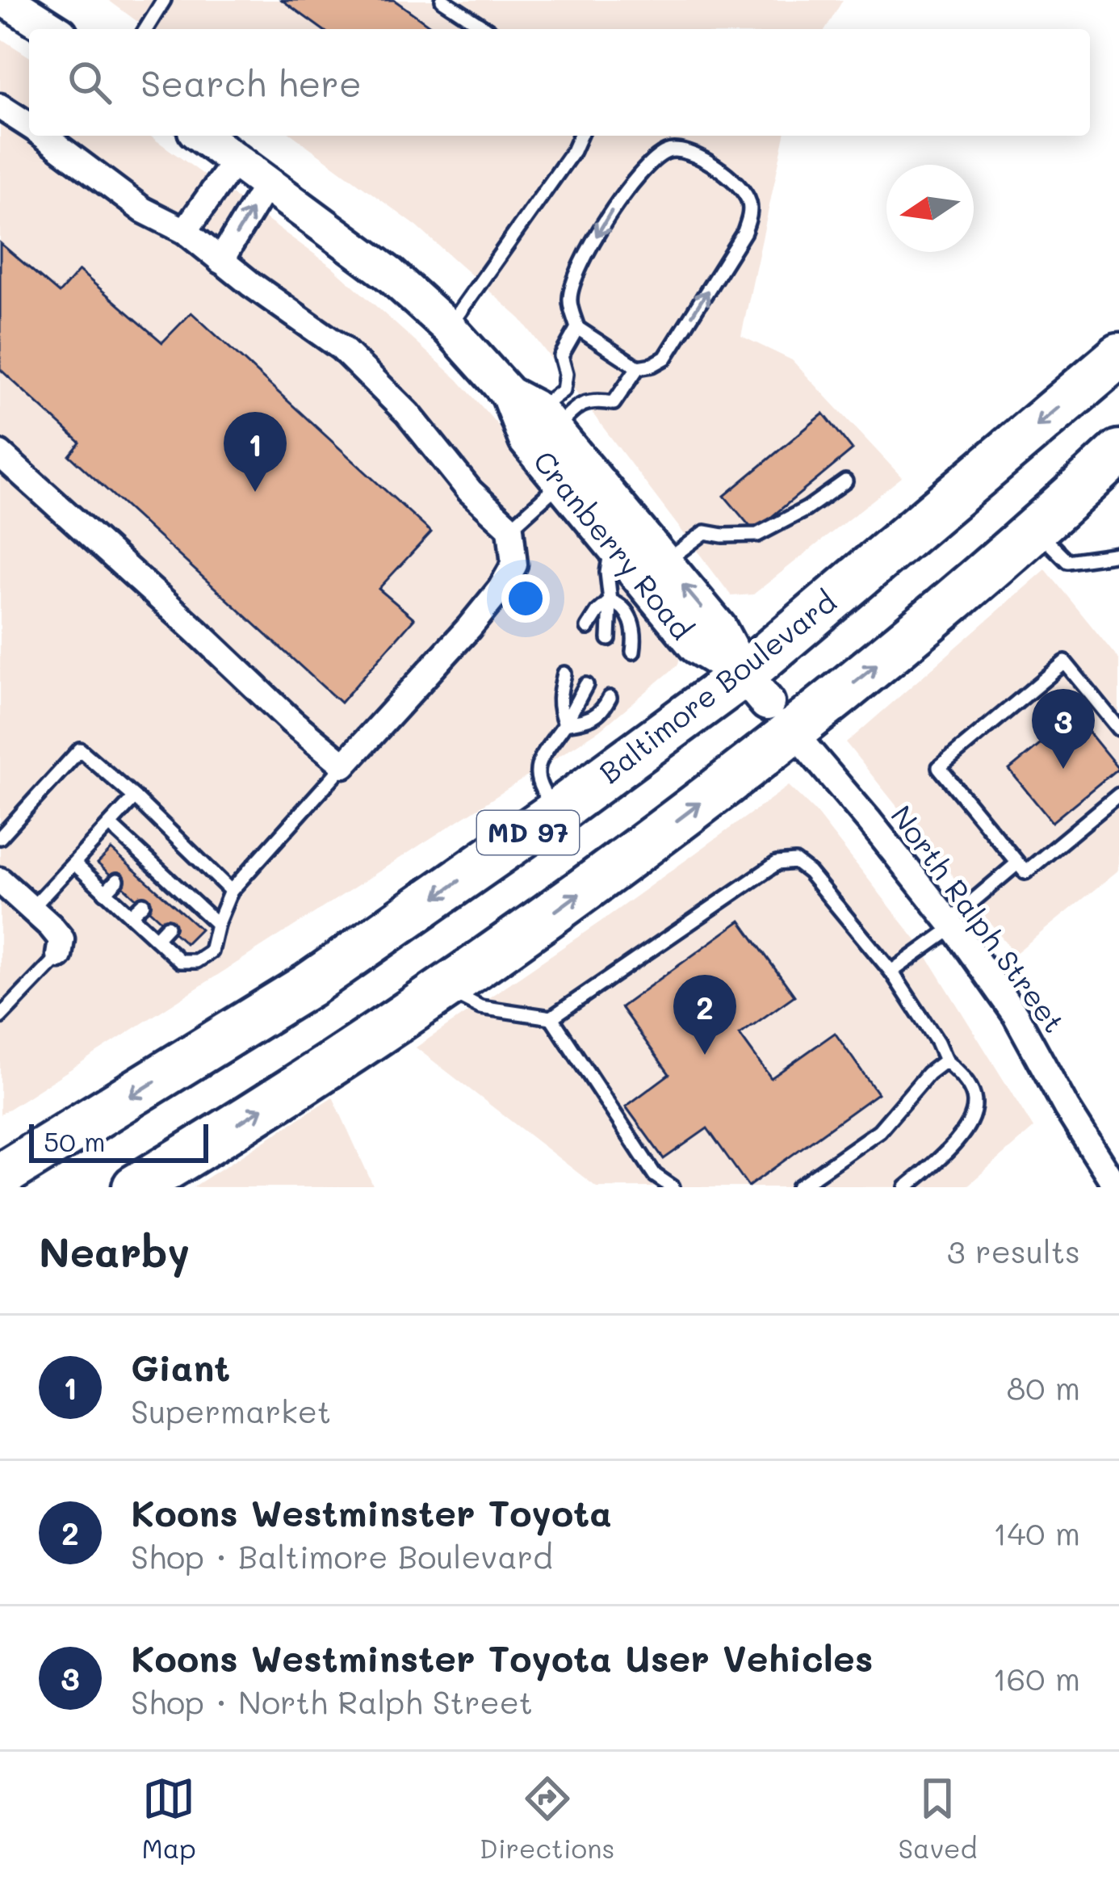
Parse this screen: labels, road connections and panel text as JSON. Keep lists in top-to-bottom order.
{
  "streets": {
    "highway": ["Baltimore Boulevard", "MD 97"],
    "street": ["Cranberry Road", "North Ralph Street"]
  },
  "crossings": [
    ["Cranberry Road", "Baltimore Boulevard"],
    ["Cranberry Road", "North Ralph Street"],
    ["Baltimore Boulevard", "North Ralph Street"]
  ],
  "scale_bar": "50 m",
  "north": "left",
  "page": {
    "search": "Search here",
    "pins": ["1", "3", "2"],
    "scale": "50 m",
    "heading": ["Nearby", "3 results"],
    "list": [
      {
        "mark": "1",
        "name": "Giant",
        "note": "Supermarket",
        "value": "80 m"
      },
      {
        "mark": "2",
        "name": "Koons Westminster Toyota",
        "note": "Shop · Baltimore Boulevard",
        "value": "140 m"
      },
      {
        "mark": "3",
        "name": "Koons Westminster Toyota User Vehicles",
        "note": "Shop · North Ralph Street",
        "value": "160 m"
      }
    ],
    "nav": ["Map", "Directions", "Saved"]
  }
}
